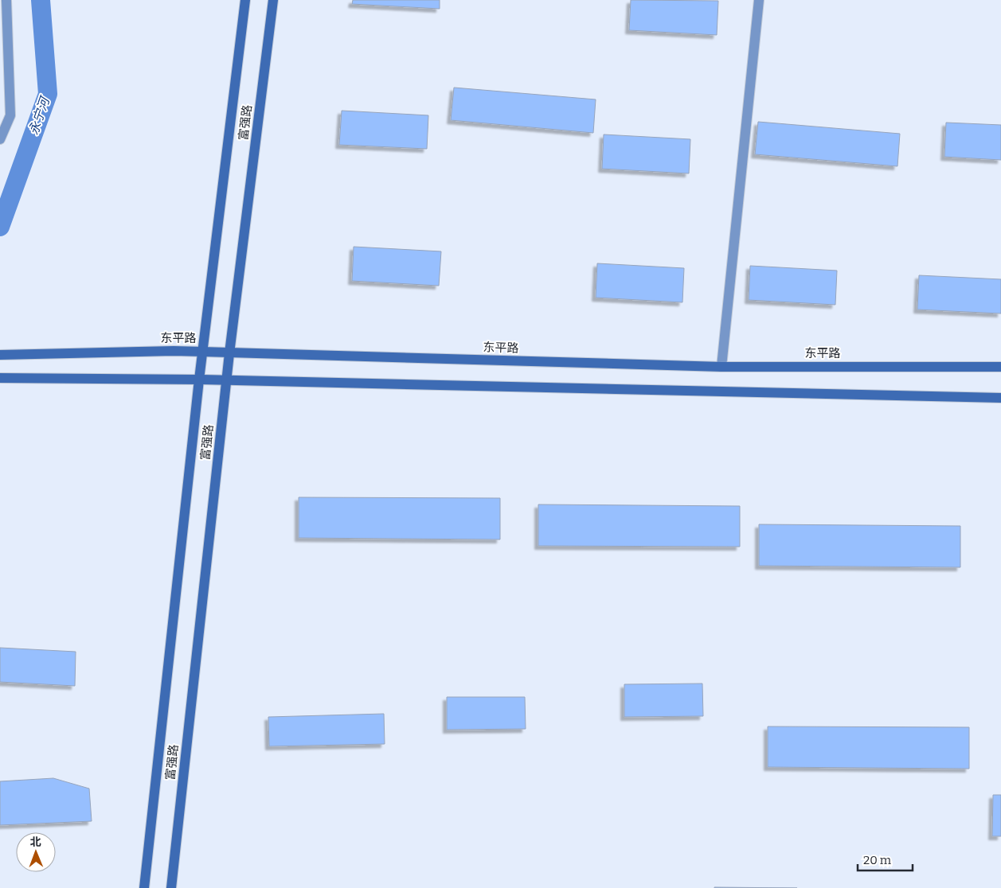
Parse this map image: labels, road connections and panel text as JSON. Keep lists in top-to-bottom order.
{
  "streets": {
    "main road": ["富强路", "东平路"]
  },
  "crossings": [
    ["富强路", "东平路"]
  ],
  "water": ["永宁河"],
  "scale_bar": "20 m",
  "north": "top"
}
